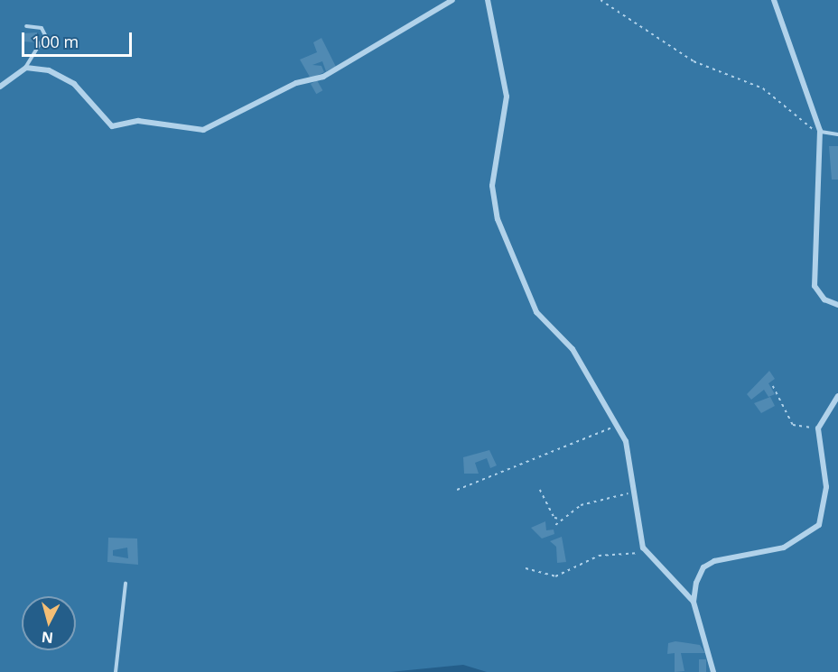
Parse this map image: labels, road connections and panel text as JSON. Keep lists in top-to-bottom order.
{
  "scale_bar": "100 m",
  "north": "bottom"
}
